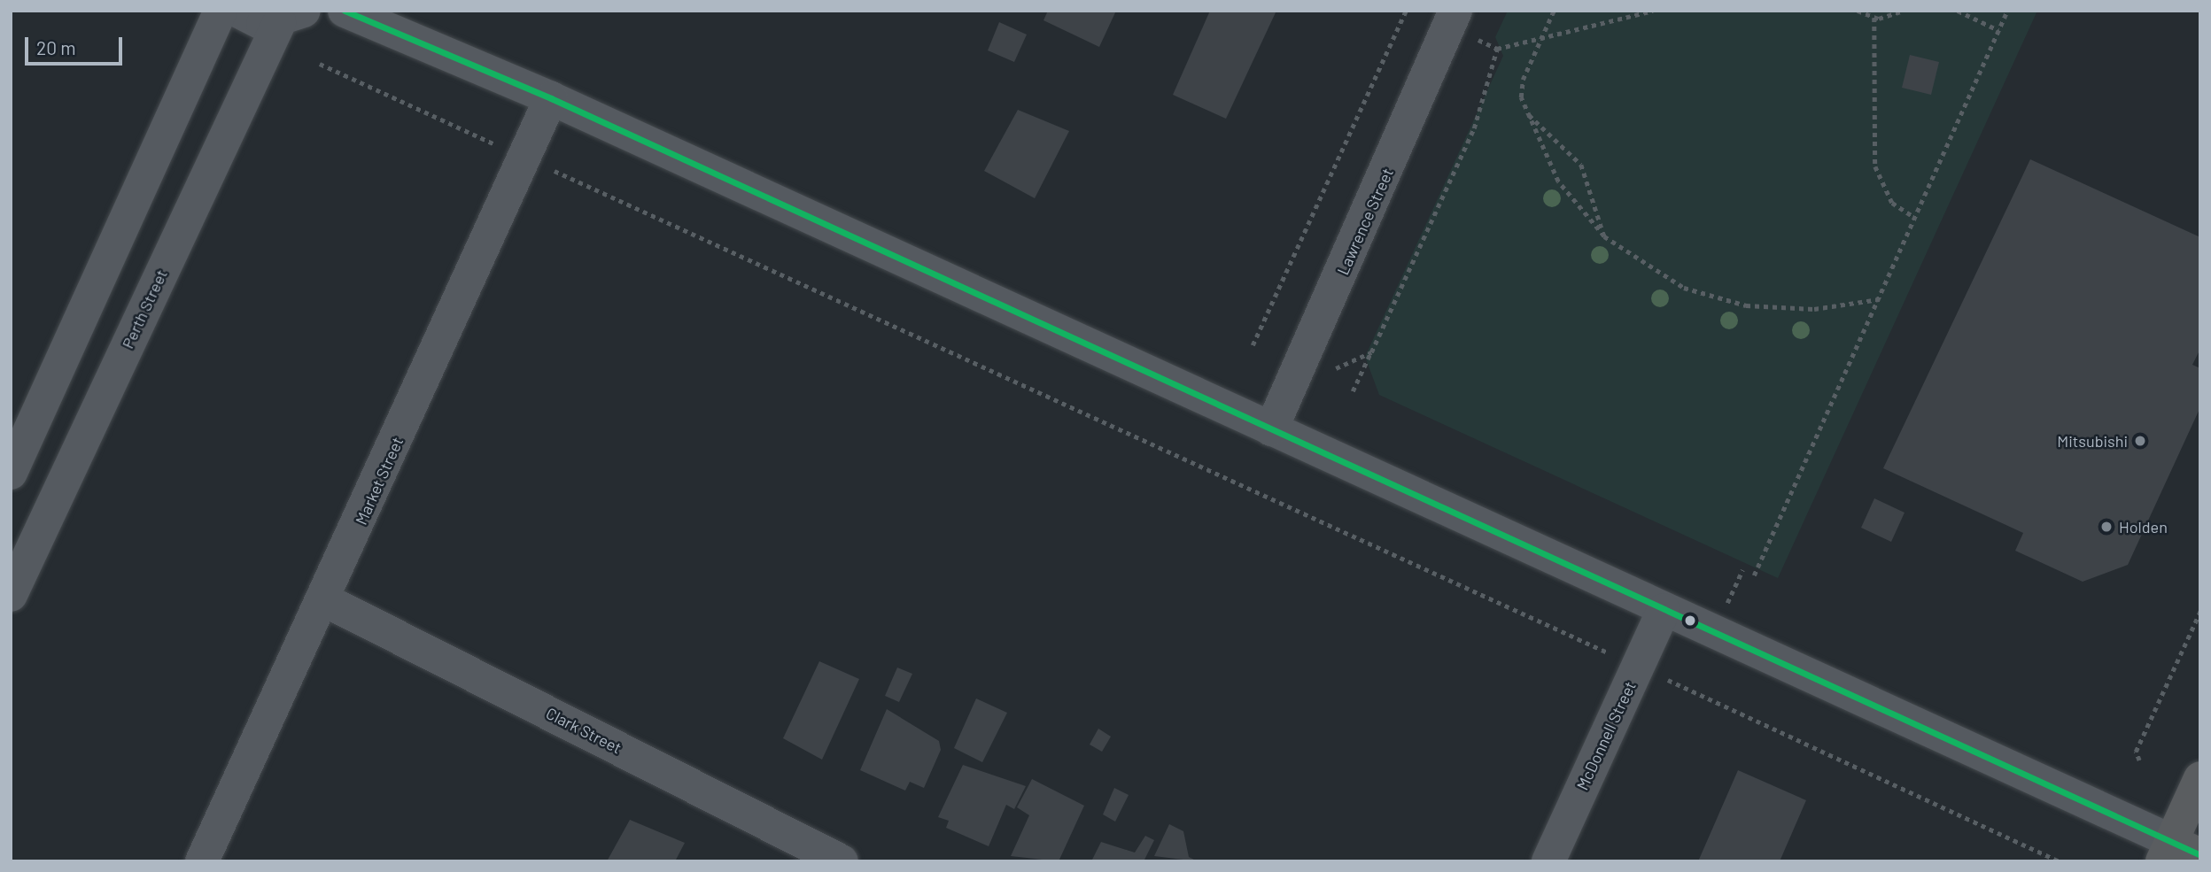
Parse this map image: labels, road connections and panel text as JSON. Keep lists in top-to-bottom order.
{
  "streets": {
    "street": [
      "Lawrence Street",
      "Perth Street",
      "Market Street",
      "Clark Street",
      "McDonnell Street"
    ]
  },
  "crossings": [
    ["Market Street", "Clark Street"]
  ],
  "places": ["Mitsubishi", "Holden"],
  "scale_bar": "20 m"
}
